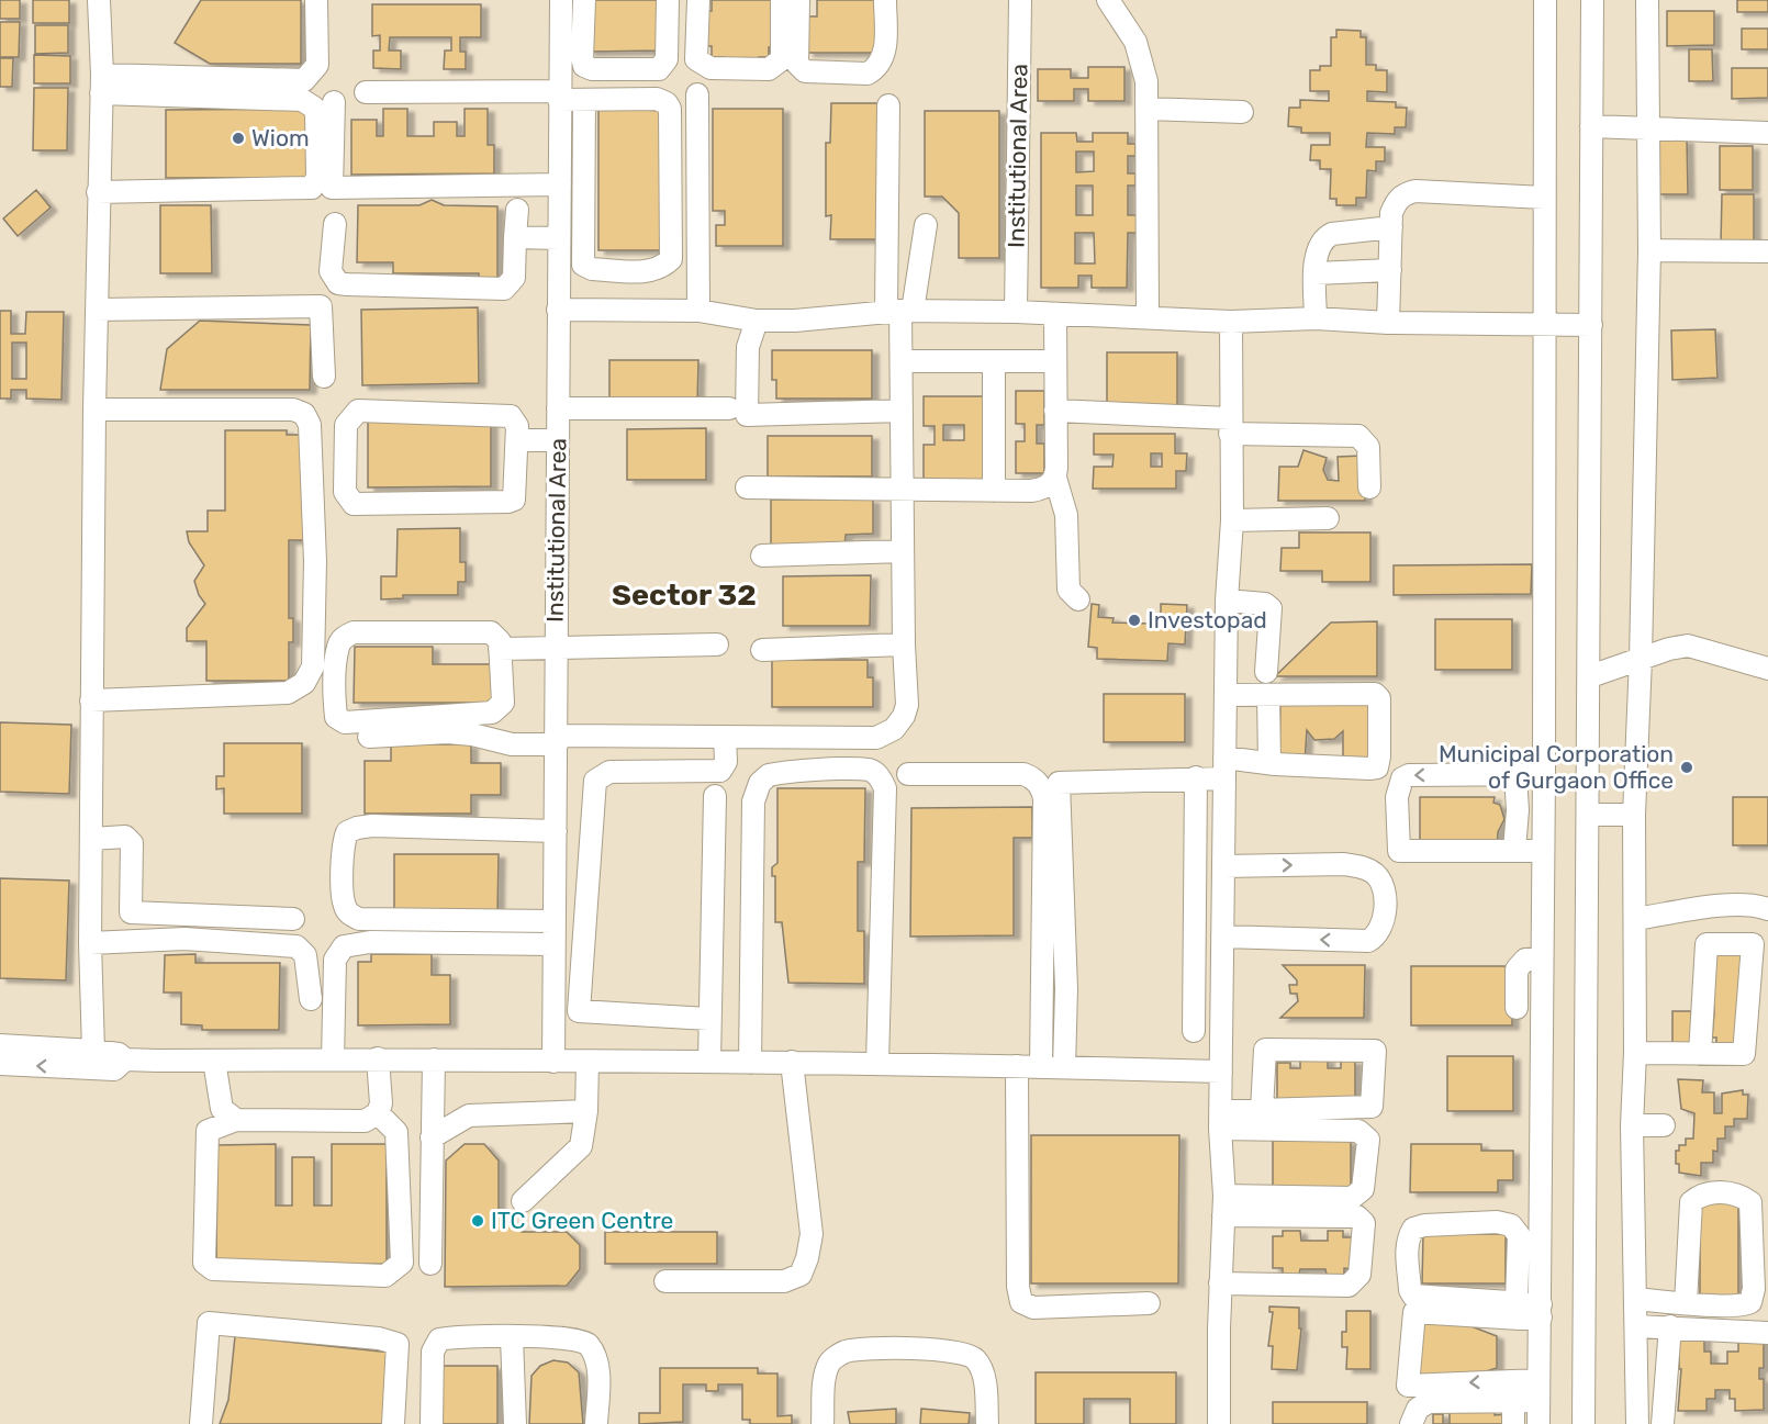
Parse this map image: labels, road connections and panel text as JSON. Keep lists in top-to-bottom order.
{
  "streets": {
    "street": ["Institutional Area"]
  },
  "districts": ["Sector 32"],
  "places": [
    "Wiom",
    "Investopad",
    "Municipal Corporation of Gurgaon Office",
    "ITC Green Centre"
  ]
}
